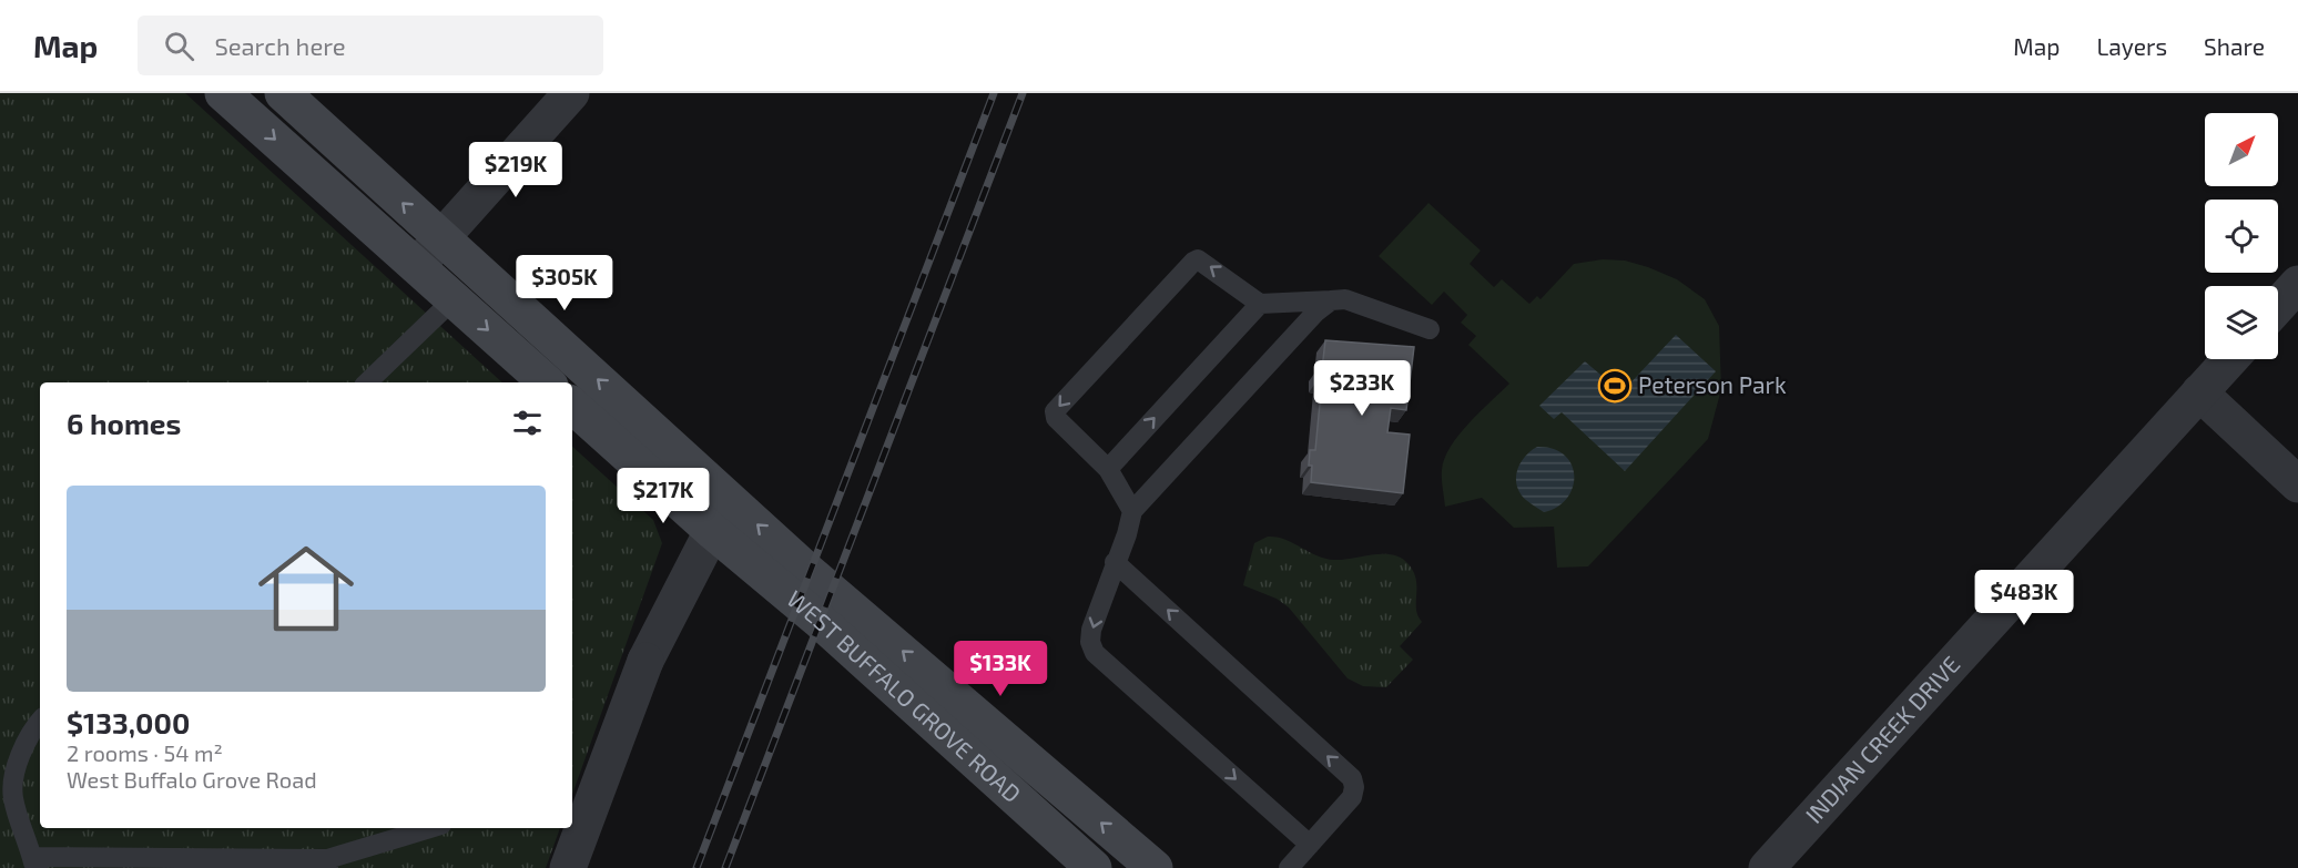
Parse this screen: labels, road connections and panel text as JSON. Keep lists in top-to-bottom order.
{
  "streets": {
    "main road": ["WEST BUFFALO GROVE ROAD"],
    "street": ["INDIAN CREEK DRIVE"]
  },
  "places": {
    "sports": ["Peterson Park"]
  },
  "north": "top right",
  "page": {
    "header": "Map",
    "search": "Search here",
    "nav": ["Map", "Layers", "Share"],
    "price": [
      "$219K",
      "$305K",
      "$233K",
      "$217K",
      "$483K",
      "$133K"
    ],
    "heading": "6 homes",
    "list": [
      {
        "name": "$133,000",
        "note": "2 rooms · 54 m² · West Buffalo Grove Road"
      }
    ]
  }
}
